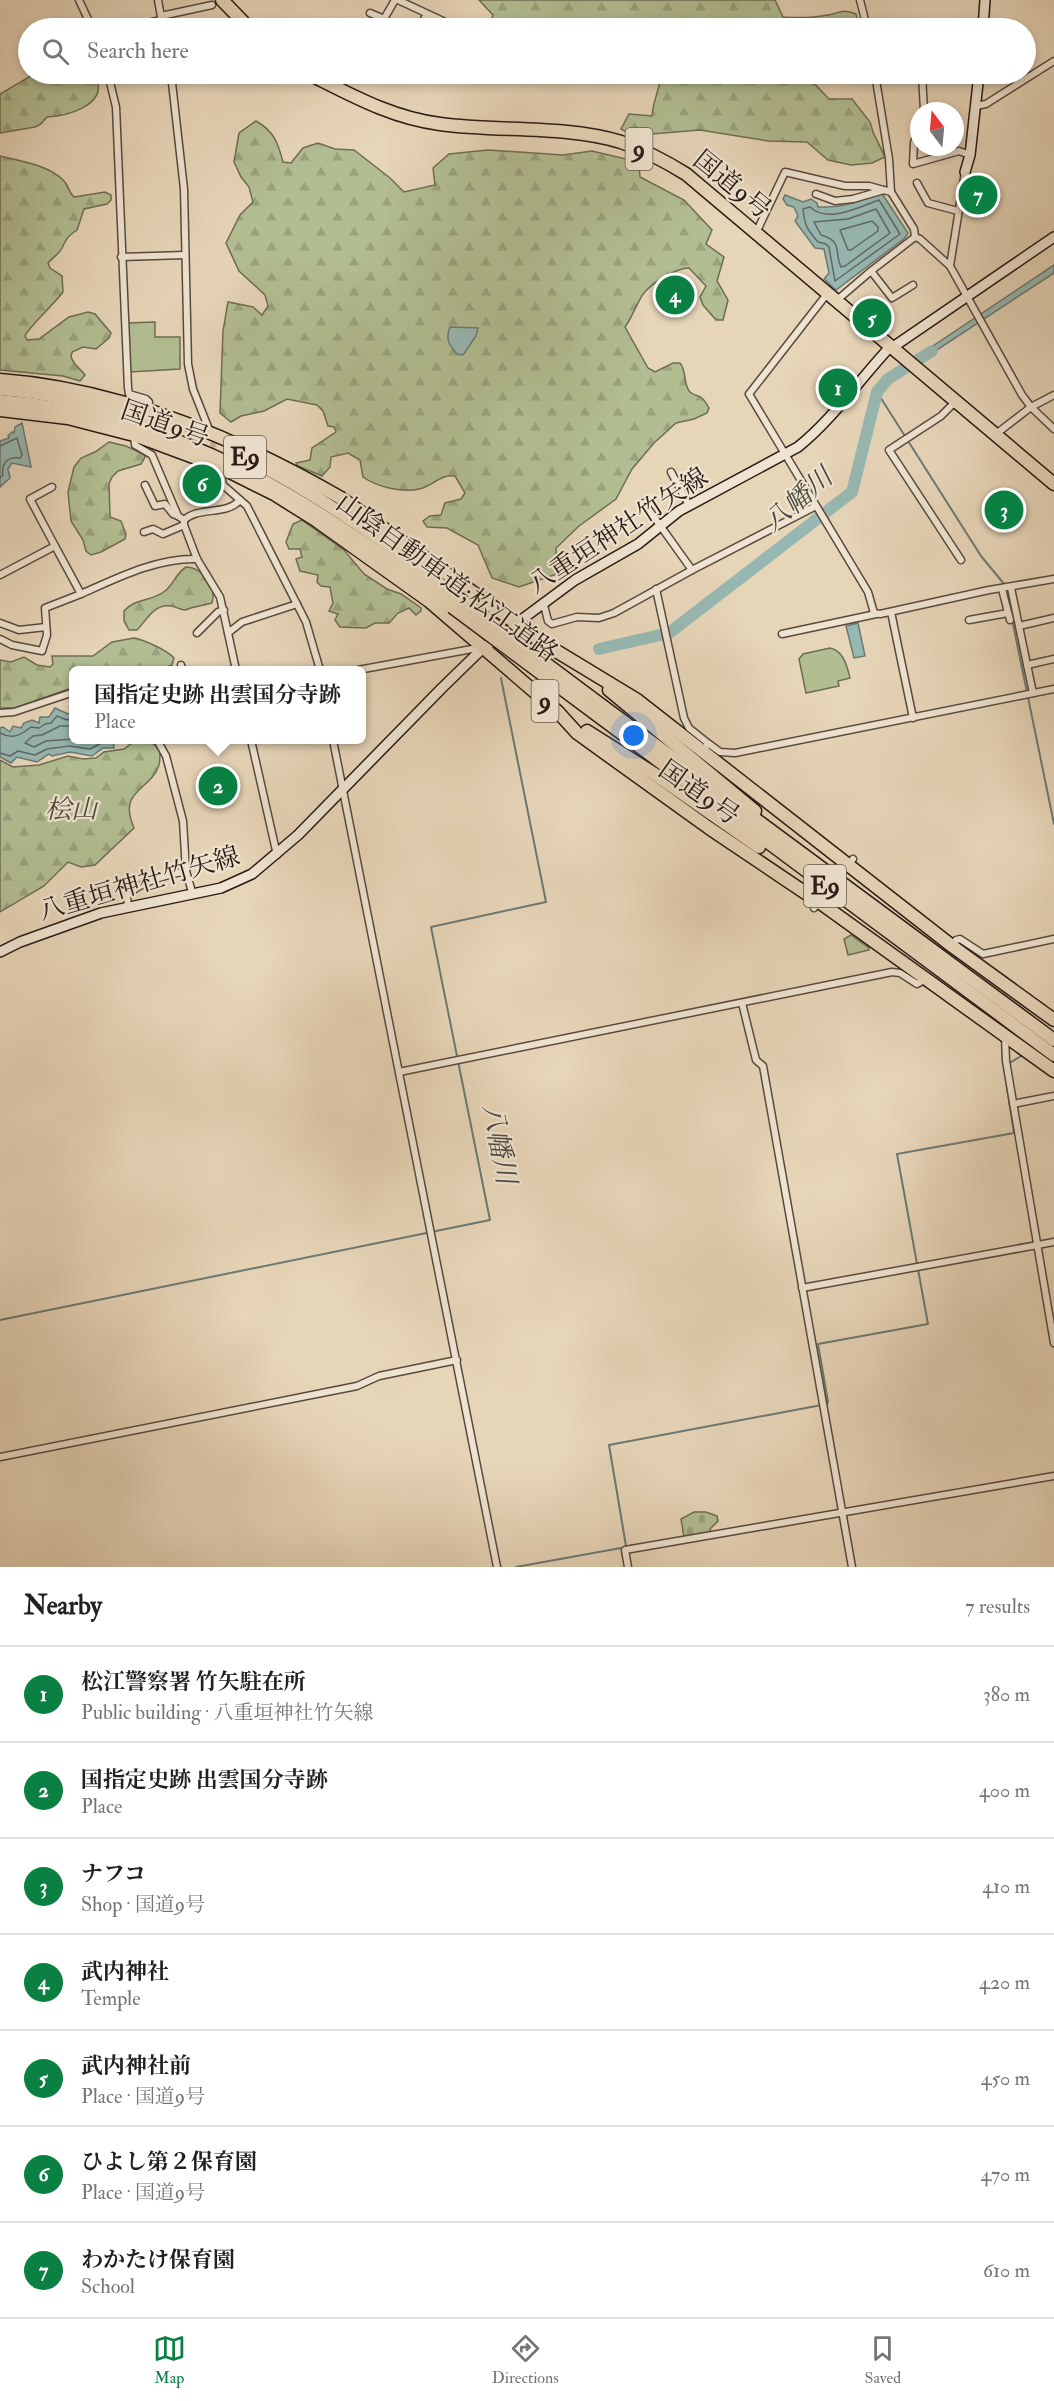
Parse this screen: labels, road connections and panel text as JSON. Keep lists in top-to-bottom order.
{
  "streets": {
    "highway": [
      "9",
      "国道9号",
      "E9",
      "山陰自動車道;松江道路"
    ],
    "main road": ["八重垣神社竹矢線"]
  },
  "crossings": [
    ["国道9号", "八重垣神社竹矢線"],
    ["国道9号", "山陰自動車道;松江道路"]
  ],
  "water": ["八幡川"],
  "parks": ["桧山"],
  "north": "top",
  "page": {
    "search": "Search here",
    "pins": [
      "7",
      "4",
      "5",
      "1",
      "6",
      "3",
      "2"
    ],
    "popup": ["国指定史跡 出雲国分寺跡", "Place"],
    "heading": ["Nearby", "7 results"],
    "list": [
      {
        "mark": "1",
        "name": "松江警察署 竹矢駐在所",
        "note": "Public building · 八重垣神社竹矢線",
        "value": "380 m"
      },
      {
        "mark": "2",
        "name": "国指定史跡 出雲国分寺跡",
        "note": "Place",
        "value": "400 m"
      },
      {
        "mark": "3",
        "name": "ナフコ",
        "note": "Shop · 国道9号",
        "value": "410 m"
      },
      {
        "mark": "4",
        "name": "武内神社",
        "note": "Temple",
        "value": "420 m"
      },
      {
        "mark": "5",
        "name": "武内神社前",
        "note": "Place · 国道9号",
        "value": "450 m"
      },
      {
        "mark": "6",
        "name": "ひよし第２保育園",
        "note": "Place · 国道9号",
        "value": "470 m"
      },
      {
        "mark": "7",
        "name": "わかたけ保育園",
        "note": "School",
        "value": "610 m"
      }
    ],
    "nav": ["Map", "Directions", "Saved"]
  }
}
